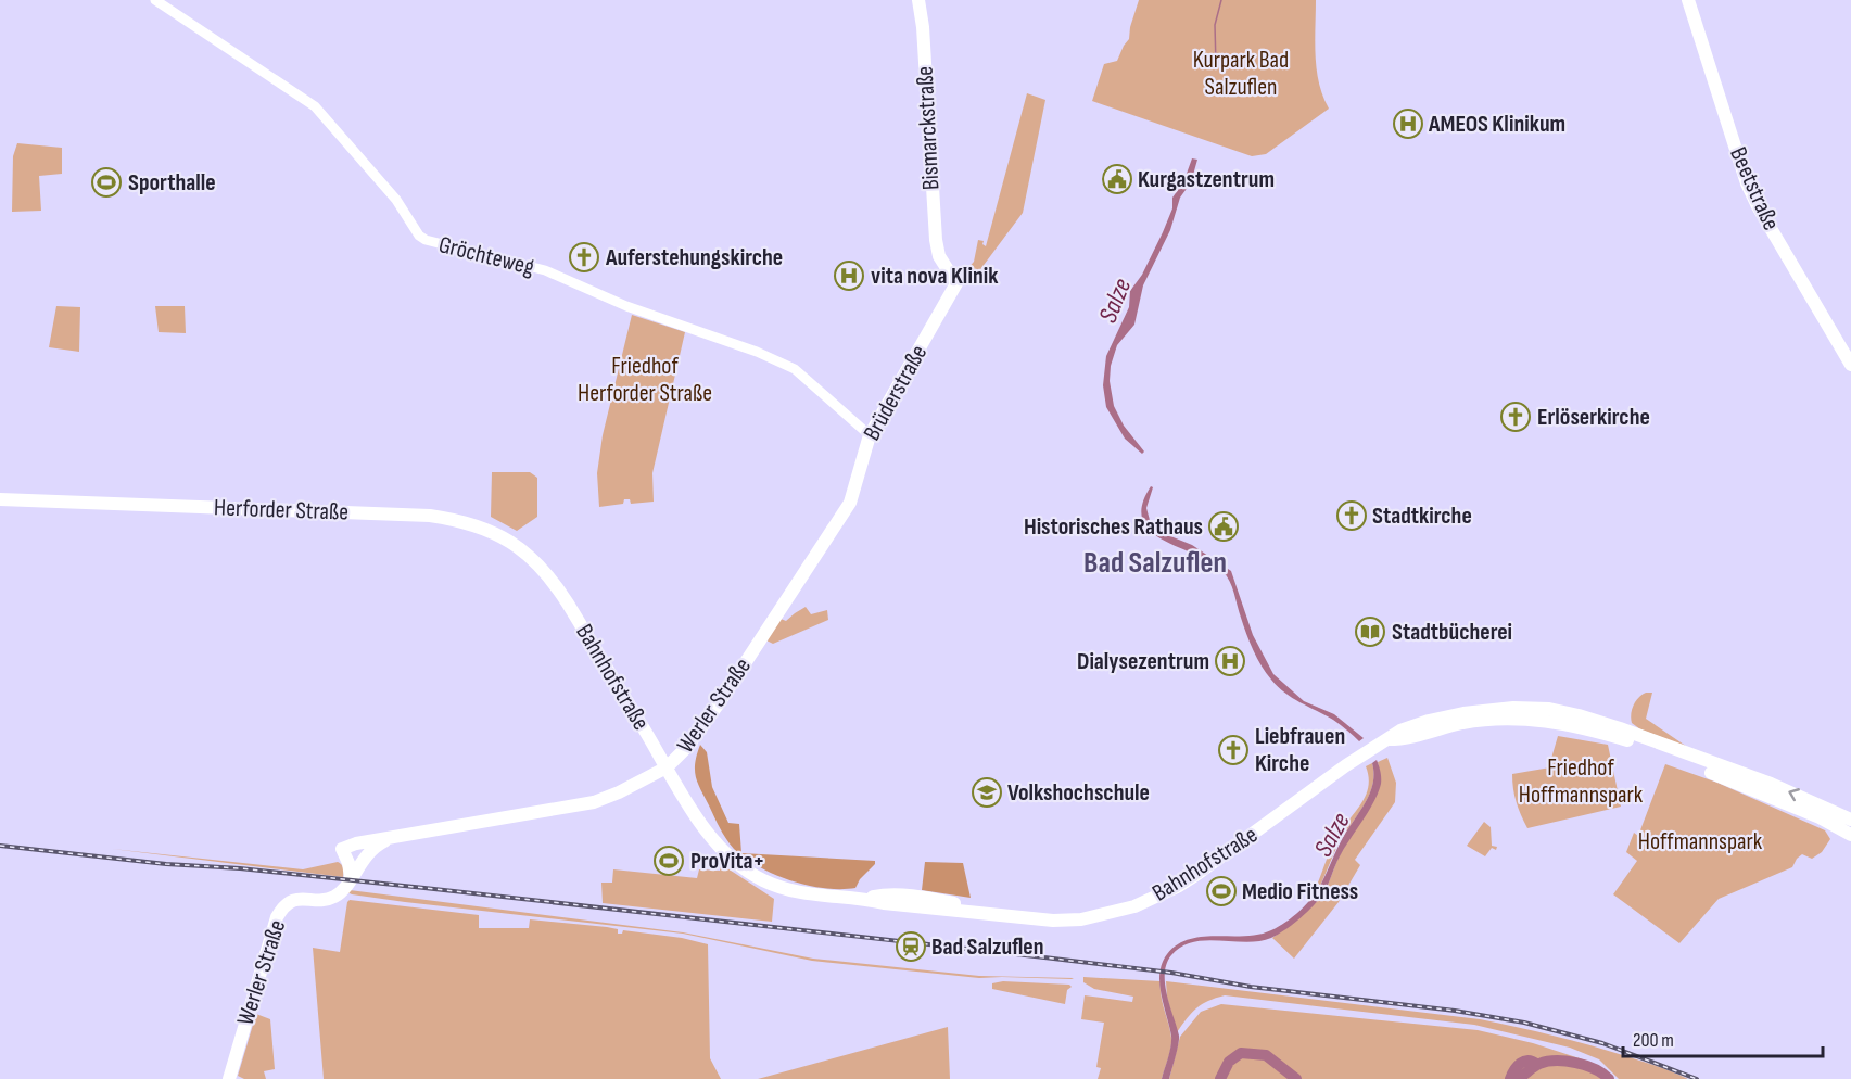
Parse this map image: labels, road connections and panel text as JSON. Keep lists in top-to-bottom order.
{
  "streets": {
    "main road": [
      "Bismarckstraße",
      "Beetstraße",
      "Brüderstraße",
      "Herforder Straße",
      "Bahnhofstraße",
      "Werler Straße"
    ],
    "street": ["Gröchteweg"]
  },
  "crossings": [
    ["Bismarckstraße", "Brüderstraße"],
    ["Gröchteweg", "Brüderstraße"],
    ["Brüderstraße", "Werler Straße"],
    ["Herforder Straße", "Bahnhofstraße"],
    ["Bahnhofstraße", "Werler Straße"]
  ],
  "districts": ["Bad Salzuflen"],
  "water": ["Salze"],
  "parks": [
    "Kurpark Bad Salzuflen",
    "Friedhof Herforder Straße",
    "Friedhof Hoffmannspark",
    "Hoffmannspark"
  ],
  "places": {
    "hospital": ["AMEOS Klinikum", "vita nova Klinik", "Dialysezentrum"],
    "public building": ["Kurgastzentrum", "Historisches Rathaus"],
    "sports": ["Sporthalle", "ProVita+", "Medio Fitness"],
    "church": [
      "Auferstehungskirche",
      "Erlöserkirche",
      "Stadtkirche",
      "Liebfrauen Kirche"
    ],
    "library": ["Stadtbücherei"],
    "school or university": ["Volkshochschule"],
    "station": ["Bad Salzuflen"]
  },
  "scale_bar": "200 m"
}
